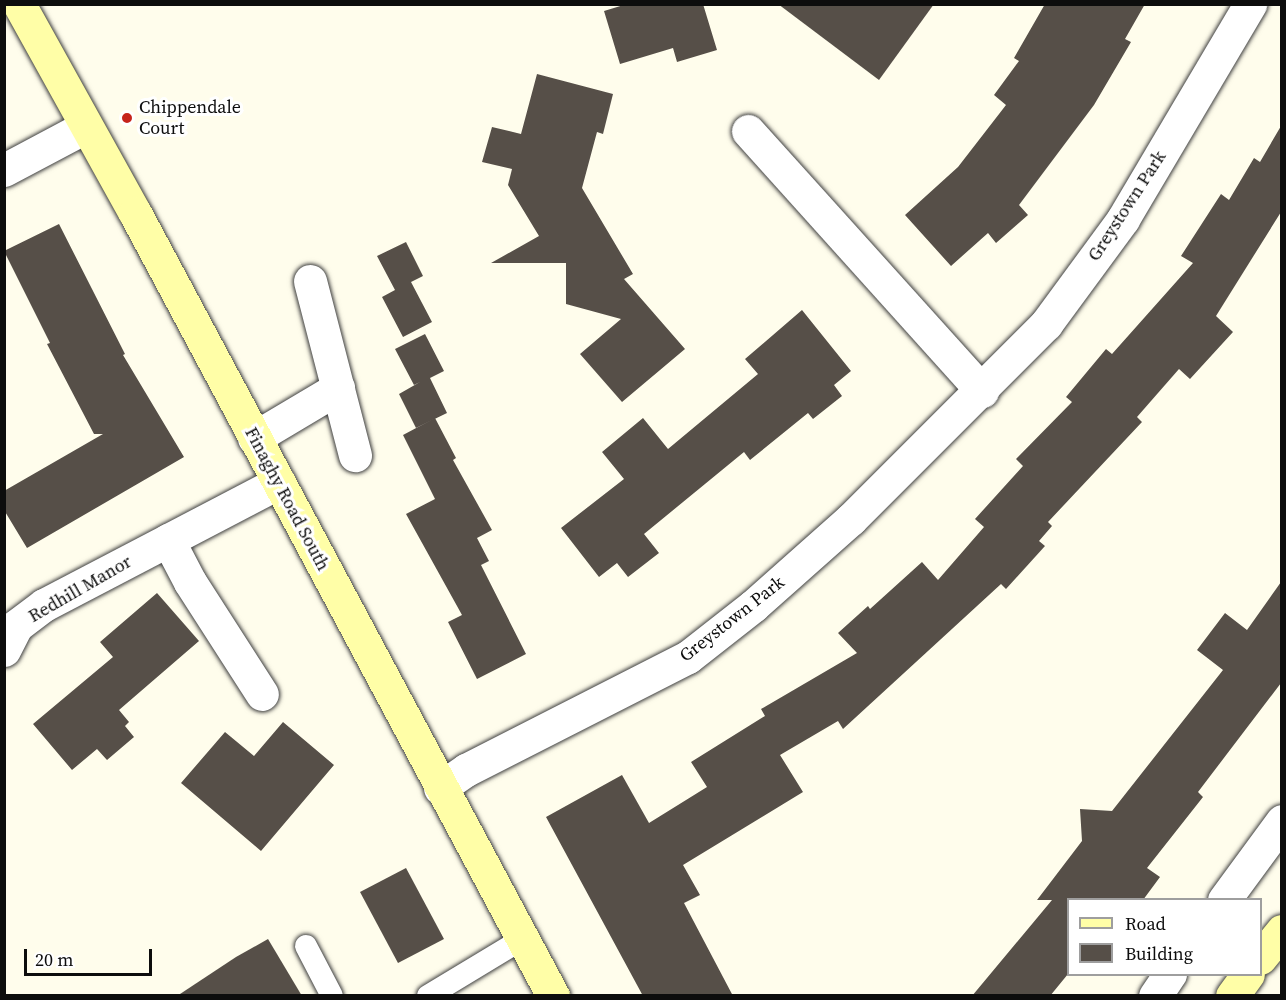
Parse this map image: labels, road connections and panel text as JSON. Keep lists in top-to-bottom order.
{
  "streets": {
    "street": ["Greystown Park", "Finaghy Road South", "Redhill Manor"]
  },
  "crossings": [
    ["Greystown Park", "Finaghy Road South"],
    ["Finaghy Road South", "Redhill Manor"]
  ],
  "places": ["Chippendale Court"],
  "legend": ["Road", "Building"],
  "scale_bar": "20 m"
}
